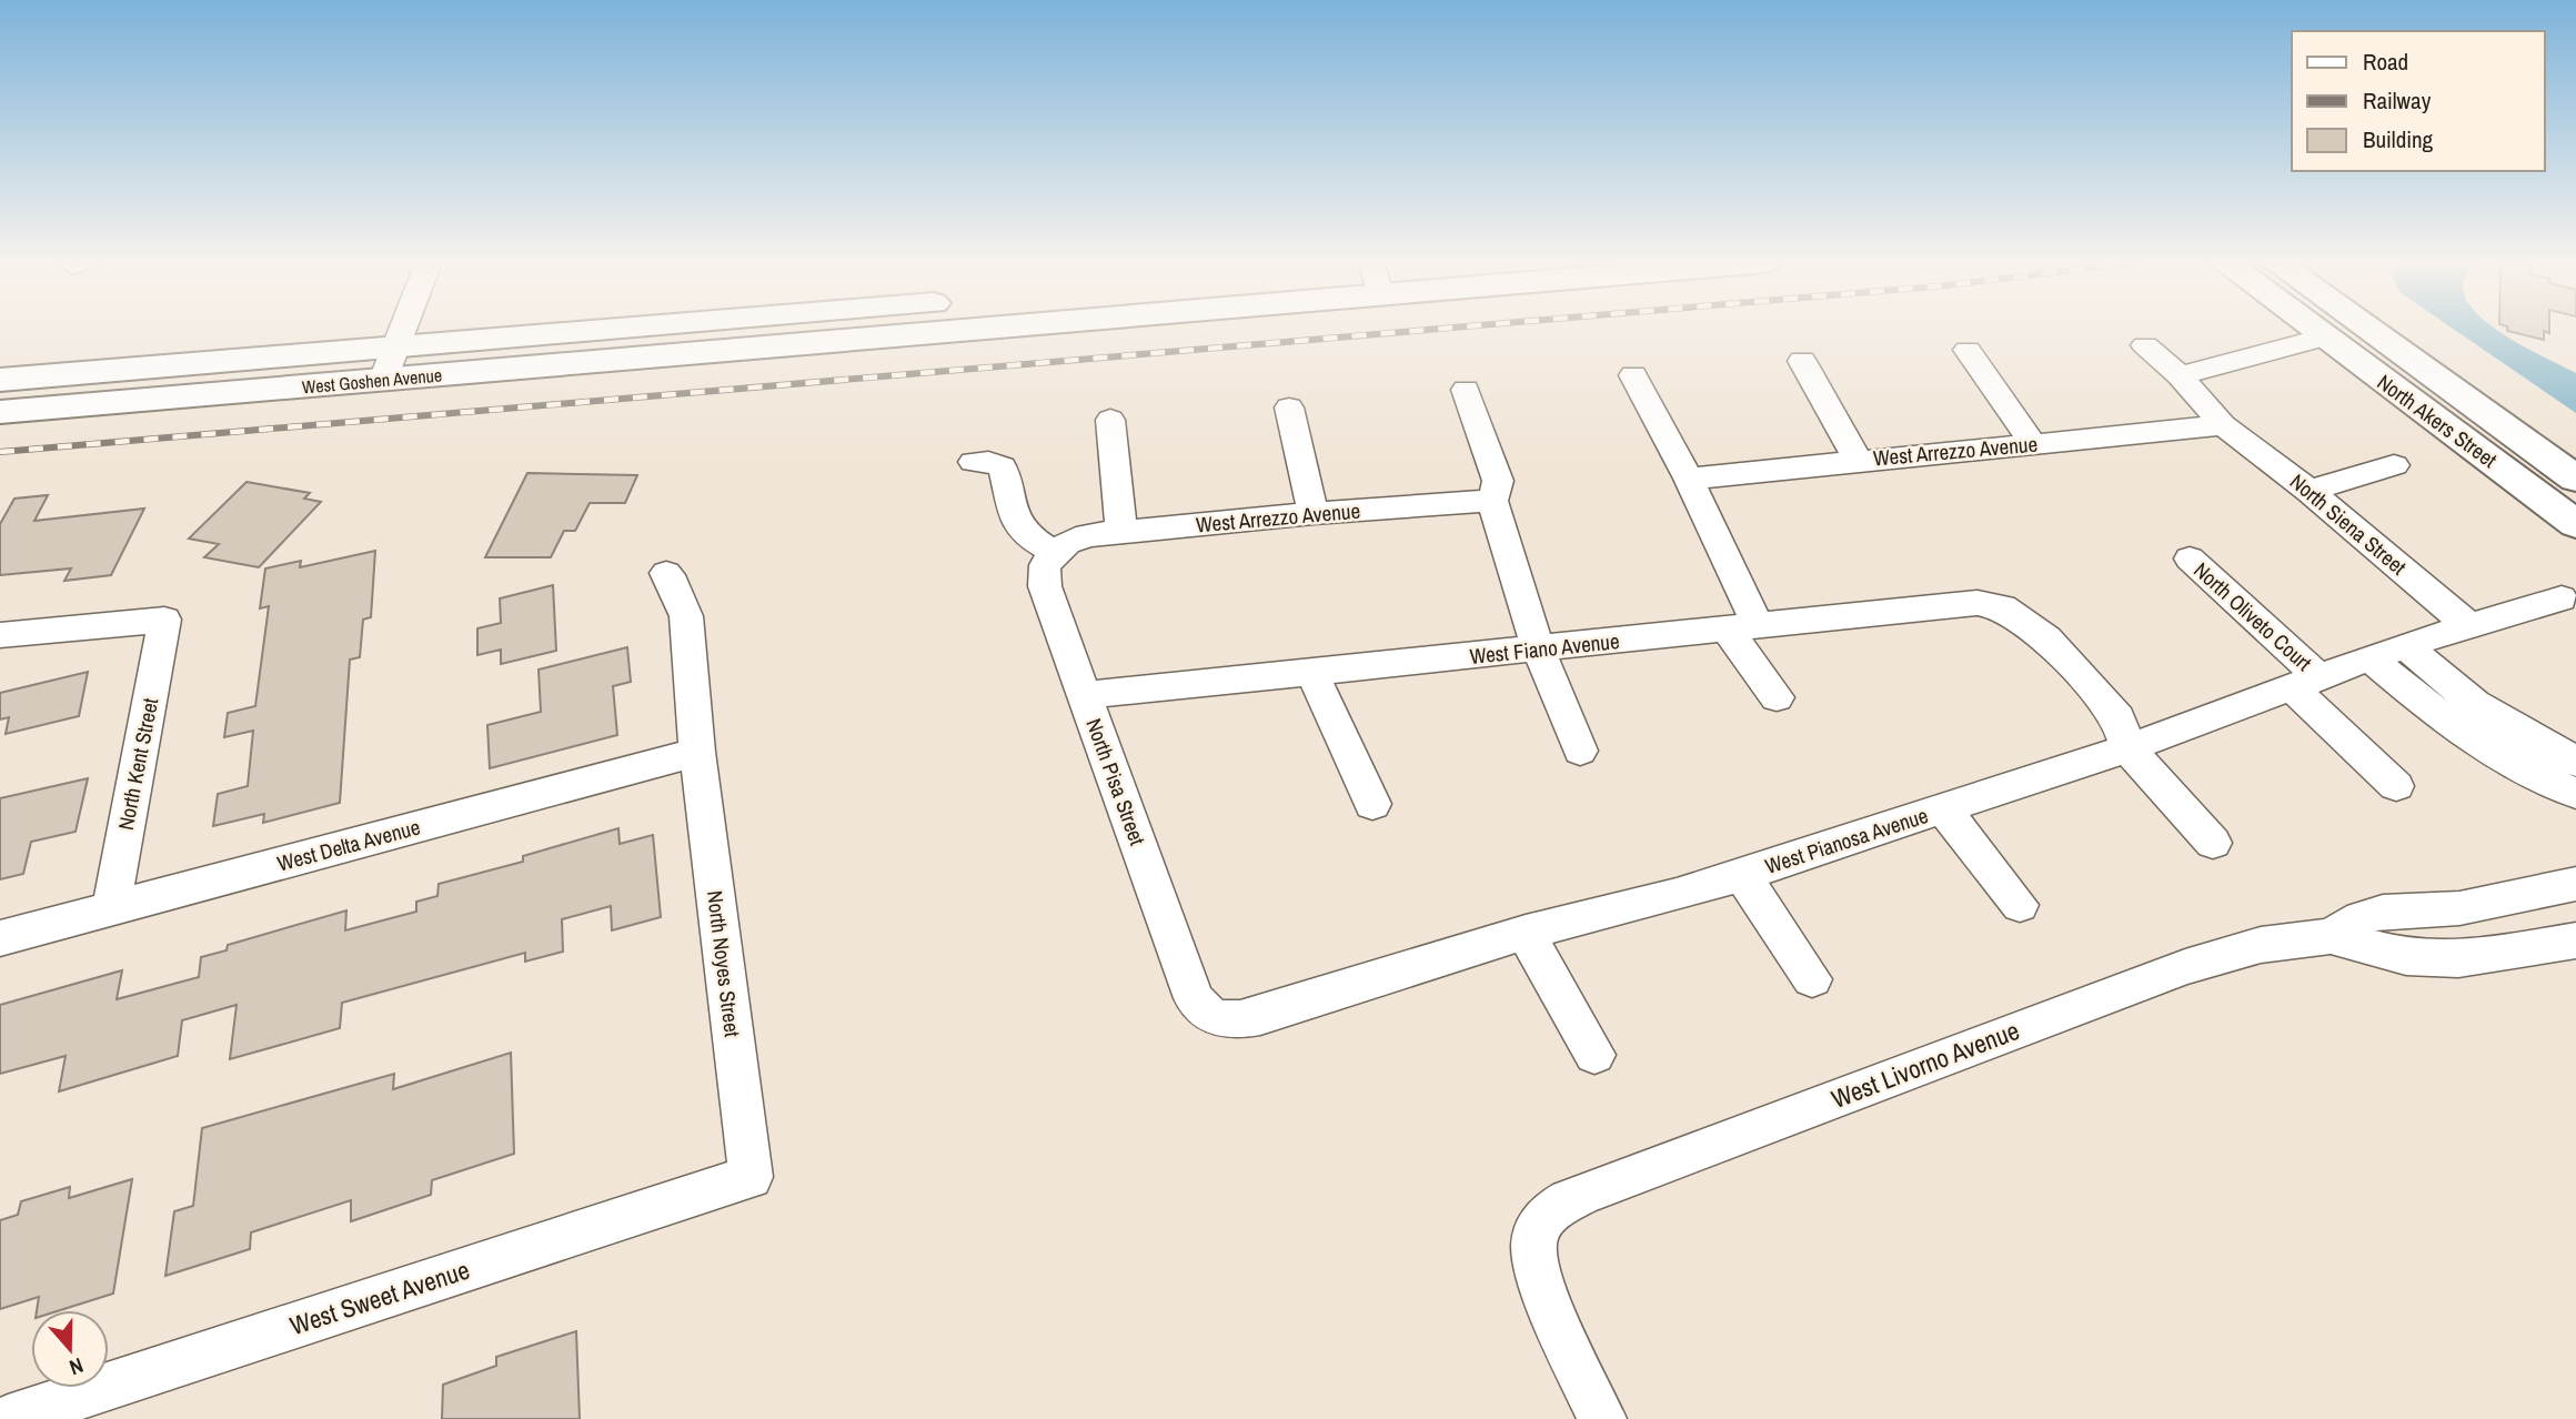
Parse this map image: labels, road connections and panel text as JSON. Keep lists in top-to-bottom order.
{
  "streets": {
    "main road": ["West Goshen Avenue", "North Akers Street"],
    "street": [
      "West Arrezzo Avenue",
      "North Siena Street",
      "North Oliveto Court",
      "West Fiano Avenue",
      "North Kent Street",
      "North Pisa Street",
      "West Pianosa Avenue",
      "West Delta Avenue",
      "North Noyes Street",
      "West Livorno Avenue",
      "West Sweet Avenue"
    ]
  },
  "crossings": [
    ["West Arrezzo Avenue", "North Siena Street"],
    ["West Arrezzo Avenue", "North Pisa Street"],
    ["North Siena Street", "West Pianosa Avenue"],
    ["North Oliveto Court", "West Pianosa Avenue"],
    ["West Fiano Avenue", "North Pisa Street"],
    ["West Fiano Avenue", "West Pianosa Avenue"],
    ["North Kent Street", "West Delta Avenue"],
    ["North Pisa Street", "West Pianosa Avenue"],
    ["West Delta Avenue", "North Noyes Street"],
    ["North Noyes Street", "West Sweet Avenue"]
  ],
  "legend": ["Road", "Railway", "Building"],
  "north": "bottom"
}
